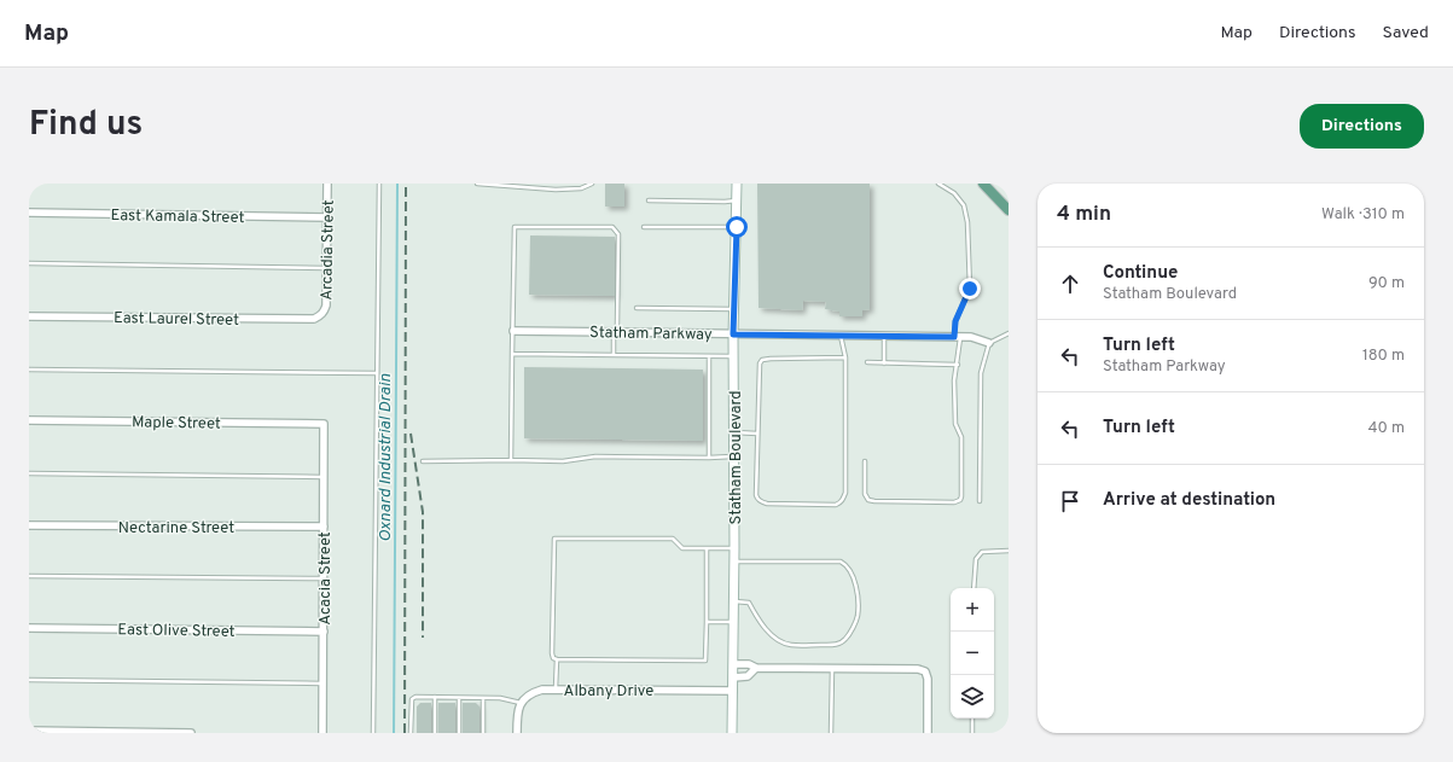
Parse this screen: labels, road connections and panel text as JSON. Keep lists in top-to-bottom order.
{
  "streets": {
    "street": [
      "East Kamala Street",
      "Arcadia Street",
      "East Laurel Street",
      "Statham Parkway",
      "Maple Street",
      "Statham Boulevard",
      "Nectarine Street",
      "Acacia Street",
      "East Olive Street",
      "Albany Drive"
    ]
  },
  "crossings": [
    ["East Kamala Street", "Arcadia Street"],
    ["Arcadia Street", "East Laurel Street"],
    ["Statham Parkway", "Statham Boulevard"],
    ["Maple Street", "Acacia Street"],
    ["Statham Boulevard", "Albany Drive"],
    ["Nectarine Street", "Acacia Street"],
    ["Acacia Street", "East Olive Street"]
  ],
  "water": ["Oxnard Industrial Drain"],
  "page": {
    "header": "Map",
    "nav": ["Map", "Directions", "Saved"],
    "title": "Find us",
    "buttons": "Directions",
    "heading": ["4 min", "Walk · 310 m"],
    "list": [
      ["Continue", "Statham Boulevard", "90 m"],
      ["Turn left", "Statham Parkway", "180 m"],
      ["Turn left", "40 m"],
      "Arrive at destination"
    ],
    "map_buttons": ["+", "−"]
  }
}
